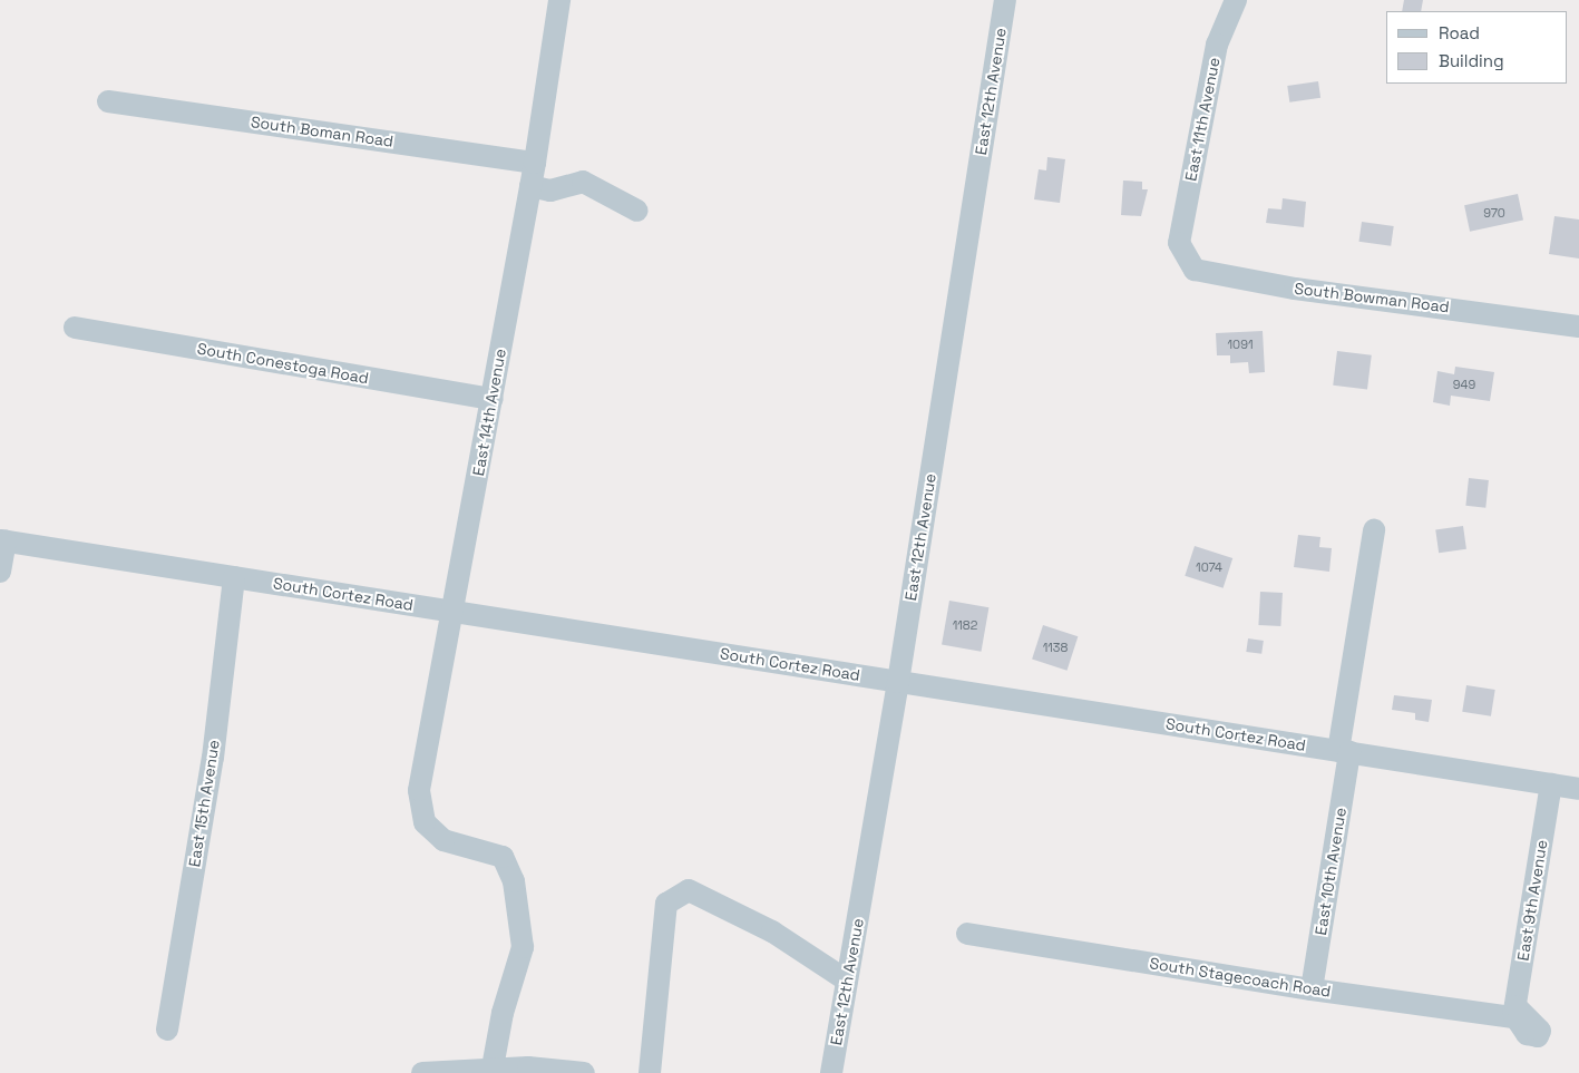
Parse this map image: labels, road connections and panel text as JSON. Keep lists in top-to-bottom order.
{
  "streets": {
    "street": [
      "East 12th Avenue",
      "East 11th Avenue",
      "South Boman Road",
      "South Bowman Road",
      "South Conestoga Road",
      "East 14th Avenue",
      "South Cortez Road",
      "East 15th Avenue",
      "East 10th Avenue",
      "East 9th Avenue",
      "South Stagecoach Road"
    ]
  },
  "crossings": [
    ["East 12th Avenue", "South Cortez Road"],
    ["East 11th Avenue", "South Bowman Road"],
    ["South Boman Road", "East 14th Avenue"],
    ["South Conestoga Road", "East 14th Avenue"],
    ["East 14th Avenue", "South Cortez Road"],
    ["South Cortez Road", "East 15th Avenue"],
    ["South Cortez Road", "East 10th Avenue"],
    ["South Cortez Road", "East 9th Avenue"],
    ["East 10th Avenue", "South Stagecoach Road"],
    ["East 9th Avenue", "South Stagecoach Road"]
  ],
  "house_numbers": [
    "970",
    "1091",
    "949",
    "1074",
    "1182",
    "1138"
  ],
  "legend": ["Road", "Building"]
}
